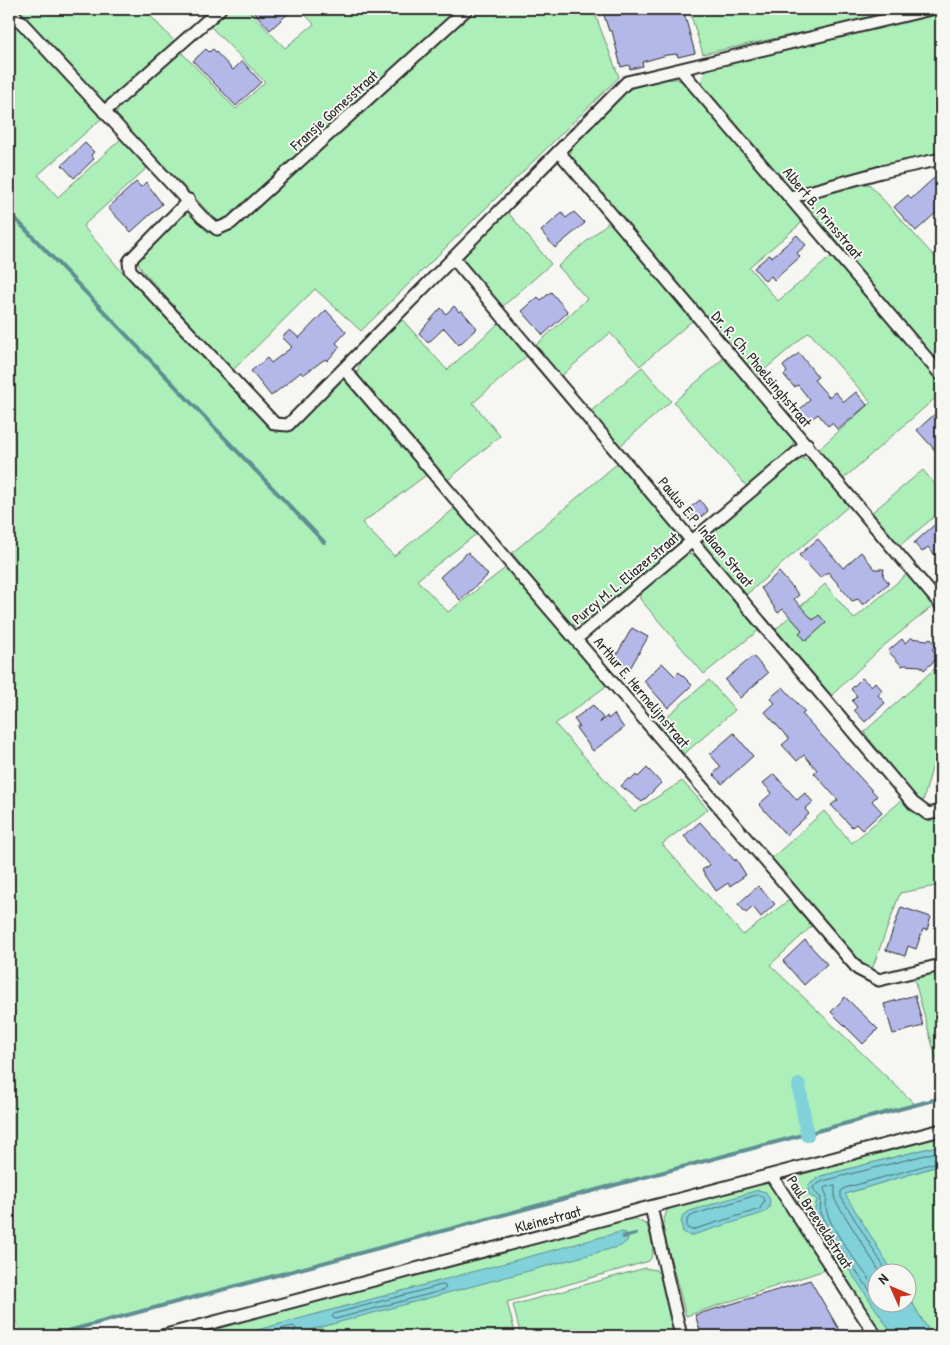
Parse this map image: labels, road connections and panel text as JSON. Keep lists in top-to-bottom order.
{
  "streets": {
    "street": [
      "Fransje Gomesstraat",
      "Albert B. Prinsstraat",
      "Dr. R. Ch. Phoelsinghstraat",
      "Paulus E.P. Indiaan Straat",
      "Purcy M. L. Eliazerstraat",
      "Arthur E. Hermelijnstraat",
      "Kleinestraat",
      "Paul Breeveldstraat"
    ]
  },
  "crossings": [
    ["Dr. R. Ch. Phoelsinghstraat", "Purcy M. L. Eliazerstraat"],
    ["Paulus E.P. Indiaan Straat", "Purcy M. L. Eliazerstraat"],
    ["Purcy M. L. Eliazerstraat", "Arthur E. Hermelijnstraat"],
    ["Kleinestraat", "Paul Breeveldstraat"]
  ],
  "north": "top left"
}
